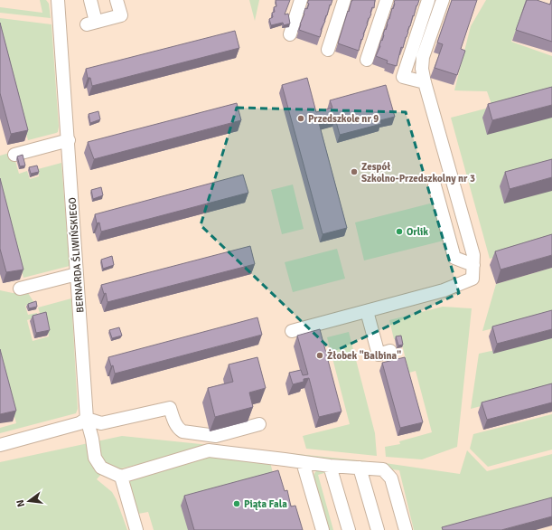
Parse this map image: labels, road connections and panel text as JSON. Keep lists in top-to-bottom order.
{
  "streets": {
    "street": ["BERNARDA ŚLIWIŃSKIEGO"]
  },
  "places": [
    "Przedszkole nr 9",
    "Zespół Szkolno-Przedszkolny nr 3",
    "Orlik",
    "Żłobek \"Balbina\"",
    "Piąta Fala"
  ],
  "north": "left"
}
